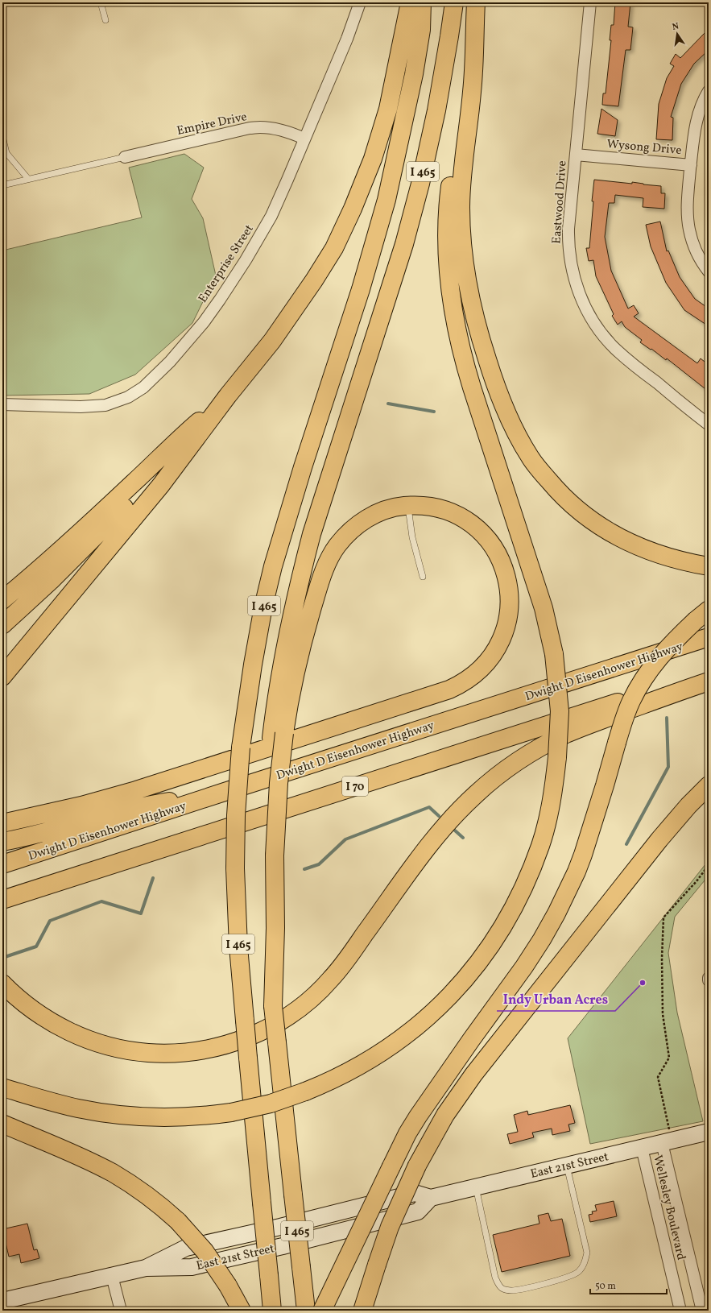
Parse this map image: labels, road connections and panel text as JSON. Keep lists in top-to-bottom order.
{
  "streets": {
    "highway": ["I 465", "Dwight D Eisenhower Highway", "I 70"],
    "main road": ["East 21st Street"],
    "street": [
      "Empire Drive",
      "Wysong Drive",
      "Eastwood Drive",
      "Enterprise Street",
      "Wellesley Boulevard"
    ]
  },
  "crossings": [
    ["Empire Drive", "Enterprise Street"],
    ["Wysong Drive", "Eastwood Drive"],
    ["East 21st Street", "Wellesley Boulevard"]
  ],
  "places": ["Indy Urban Acres"],
  "scale_bar": "50 m",
  "north": "top"
}
